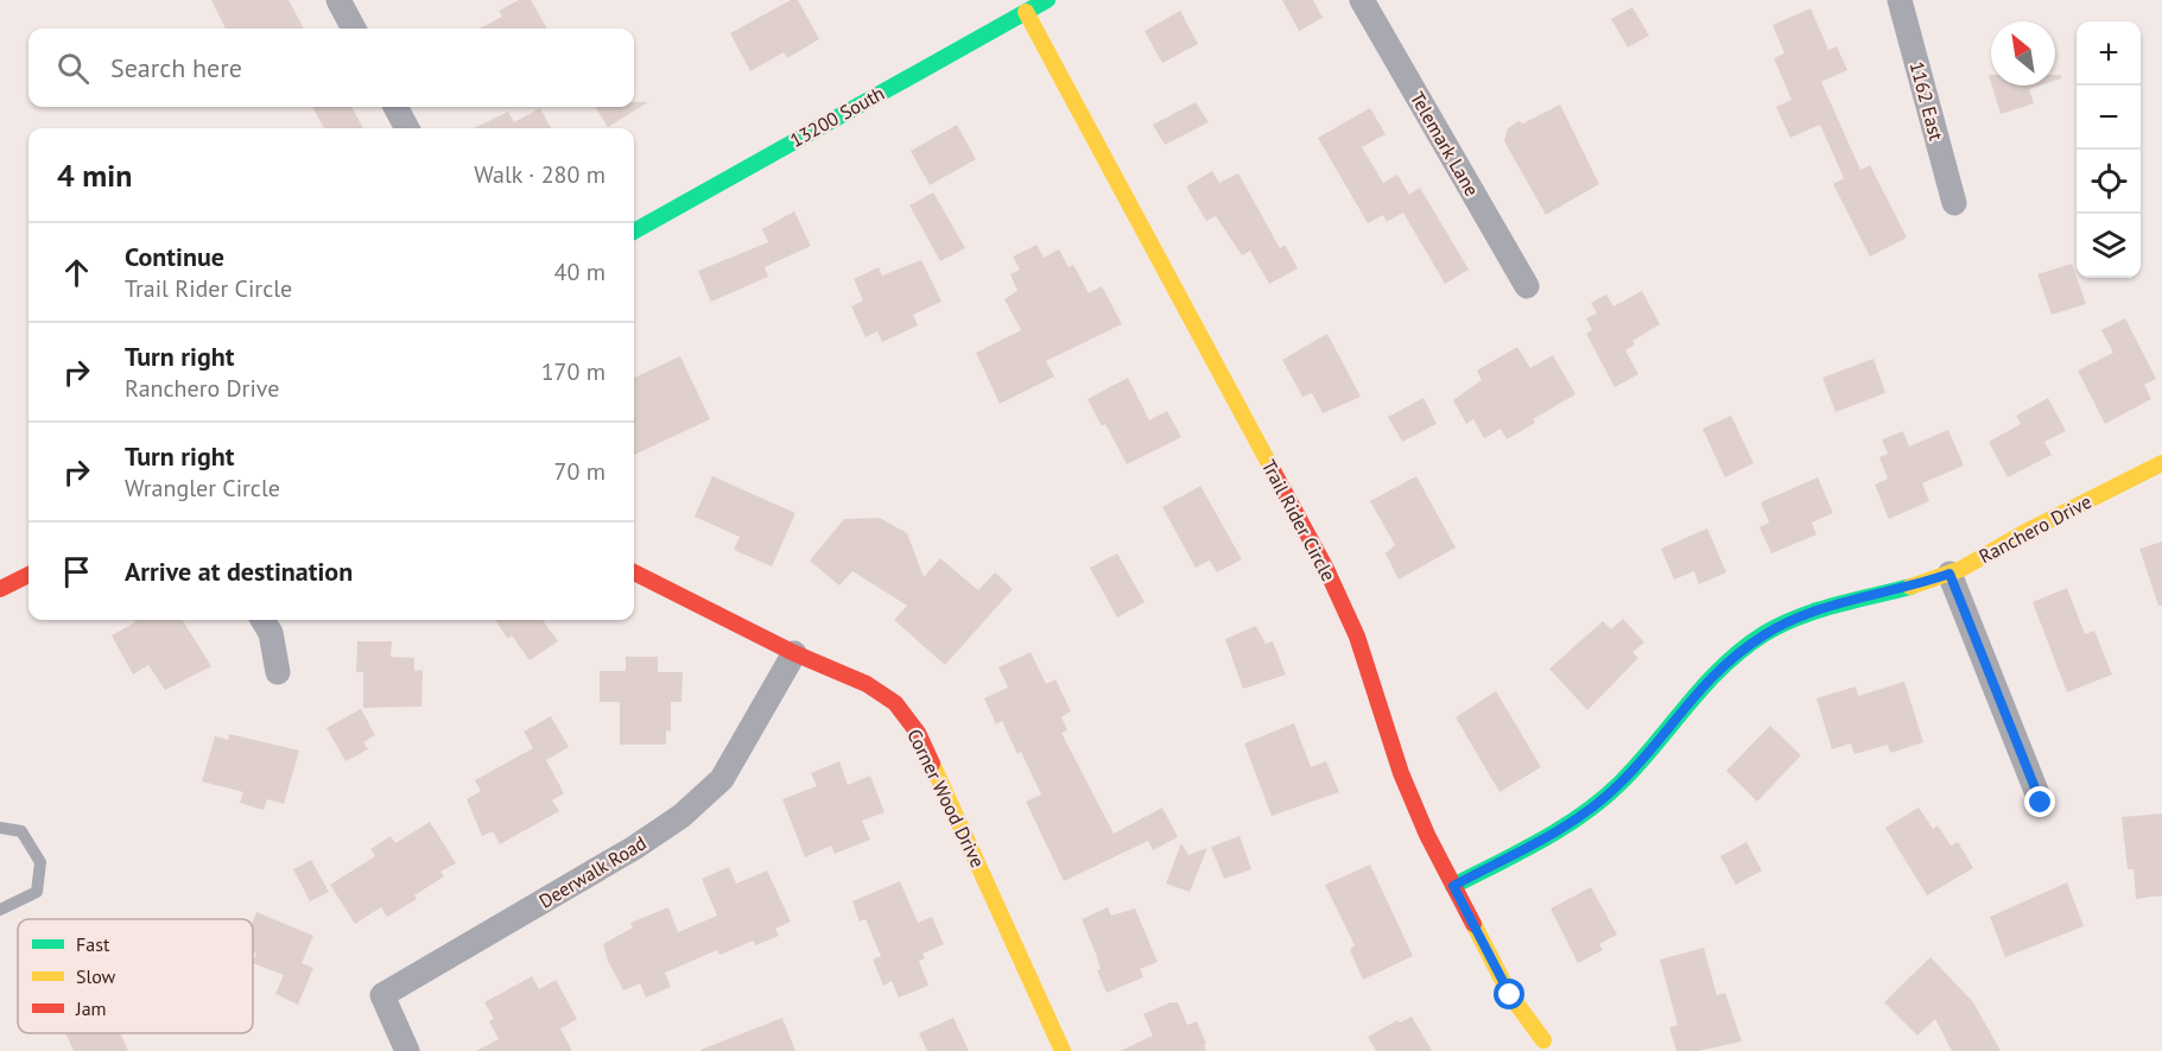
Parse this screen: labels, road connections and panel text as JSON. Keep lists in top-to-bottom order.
{
  "streets": {
    "street": [
      "1162 East",
      "13200 South",
      "Telemark Lane",
      "Trail Rider Circle",
      "Ranchero Drive",
      "Corner Wood Drive",
      "Deerwalk Road"
    ]
  },
  "crossings": [
    ["13200 South", "Trail Rider Circle"],
    ["Trail Rider Circle", "Ranchero Drive"],
    ["Corner Wood Drive", "Deerwalk Road"]
  ],
  "legend": ["Fast", "Slow", "Jam"],
  "north": "top left",
  "page": {
    "map_buttons": ["+", "−"],
    "search": "Search here",
    "heading": ["4 min", "Walk · 280 m"],
    "list": [
      ["Continue", "Trail Rider Circle", "40 m"],
      ["Turn right", "Ranchero Drive", "170 m"],
      ["Turn right", "Wrangler Circle", "70 m"],
      "Arrive at destination"
    ]
  }
}
